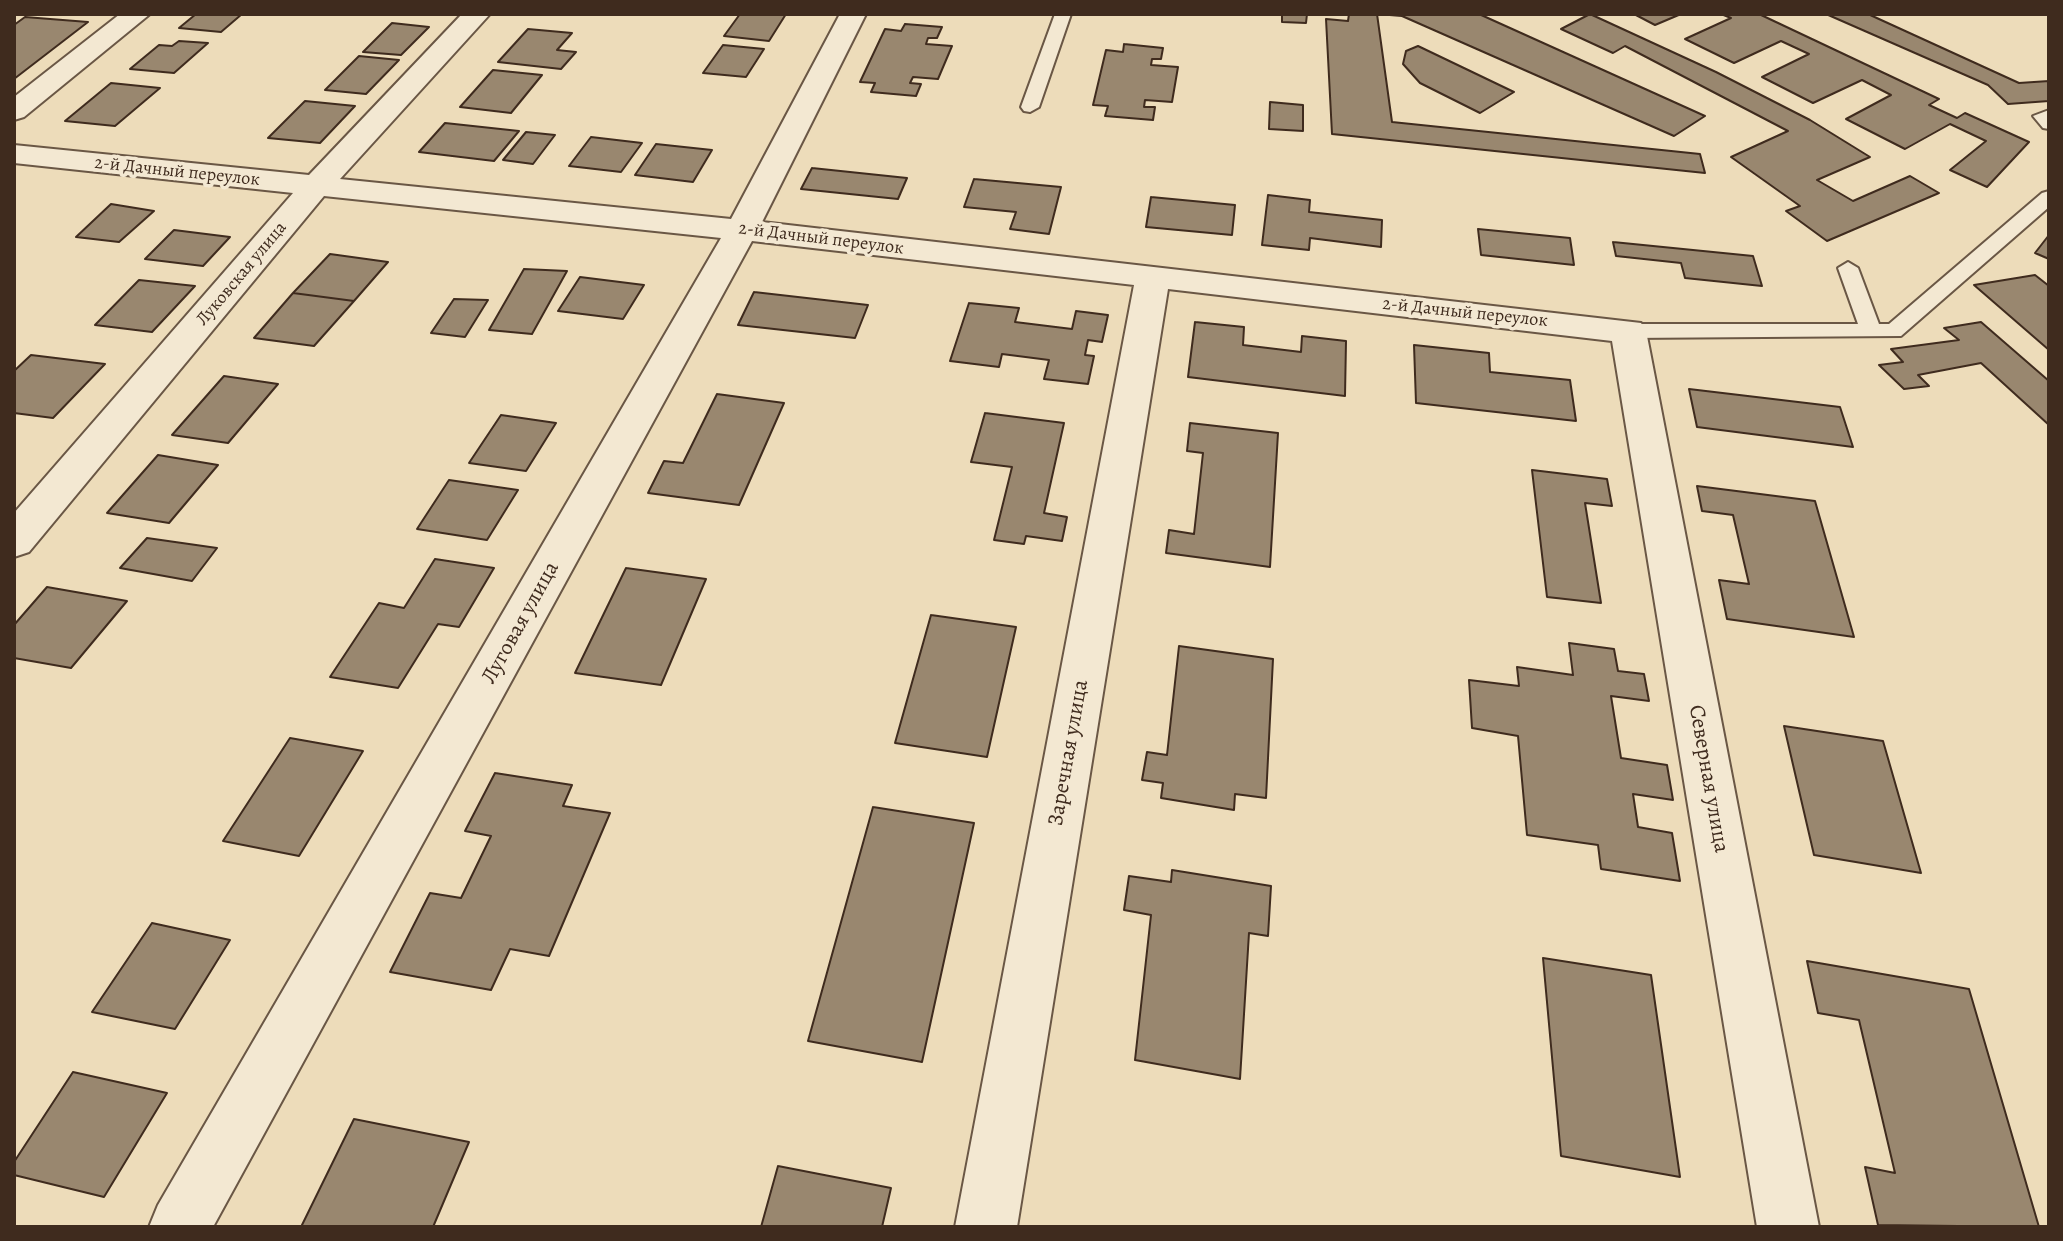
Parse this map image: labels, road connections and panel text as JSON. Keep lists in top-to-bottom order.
{
  "streets": {
    "street": [
      "2-й Дачный переулок",
      "Луковская улица",
      "Луговая улица",
      "Заречная улица",
      "Северная улица"
    ]
  },
  "crossings": [
    ["2-й Дачный переулок", "Луковская улица"],
    ["2-й Дачный переулок", "Луговая улица"],
    ["2-й Дачный переулок", "Заречная улица"],
    ["2-й Дачный переулок", "Северная улица"]
  ]
}
